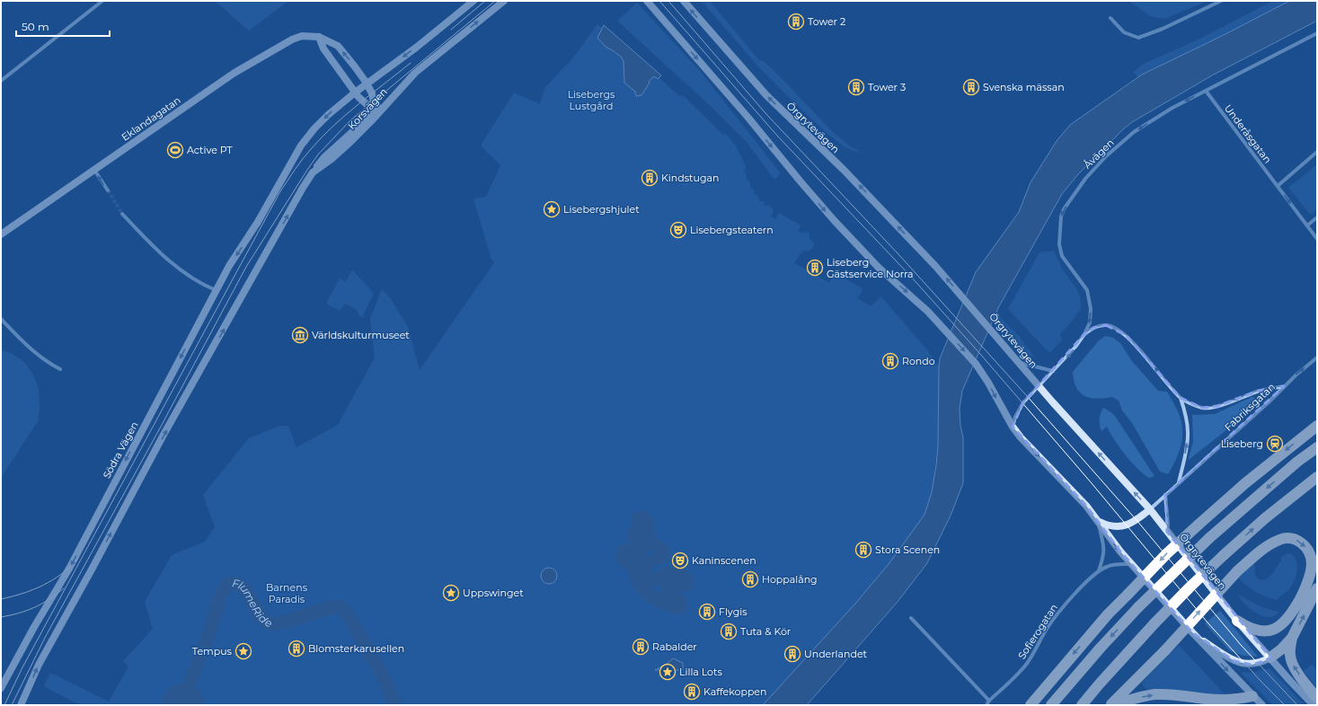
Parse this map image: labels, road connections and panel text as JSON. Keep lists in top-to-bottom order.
{
  "streets": {
    "main road": [
      "Korsvägen",
      "Eklandagatan",
      "Örgrytevägen",
      "Södra Vägen"
    ],
    "street": [
      "Underåsgatan",
      "Åvägen",
      "Fabriksgatan",
      "Sofierogatan"
    ]
  },
  "crossings": [
    ["Korsvägen", "Eklandagatan"],
    ["Korsvägen", "Södra Vägen"],
    ["Örgrytevägen", "Åvägen"],
    ["Örgrytevägen", "Fabriksgatan"],
    ["Underåsgatan", "Åvägen"],
    ["Åvägen", "Fabriksgatan"]
  ],
  "one_way": ["Åvägen", "Södra Vägen"],
  "water": ["FlumeRide"],
  "parks": ["Lisebergs Lustgård", "Barnens Paradis"],
  "places": {
    "building": [
      "Tower 2",
      "Tower 3",
      "Svenska mässan",
      "Kindstugan",
      "Liseberg Gästservice Norra",
      "Rondo",
      "Stora Scenen",
      "Hoppalång",
      "Flygis",
      "Tuta & Kör",
      "Rabalder",
      "Blomsterkarusellen",
      "Underlandet",
      "Kaffekoppen"
    ],
    "sports": ["Active PT"],
    "place": [
      "Lisebergshjulet",
      "Uppswinget",
      "Tempus",
      "Lilla Lots"
    ],
    "theatre": ["Lisebergsteatern", "Kaninscenen"],
    "museum": ["Världskulturmuseet"],
    "station": ["Liseberg"]
  },
  "scale_bar": "50 m"
}
